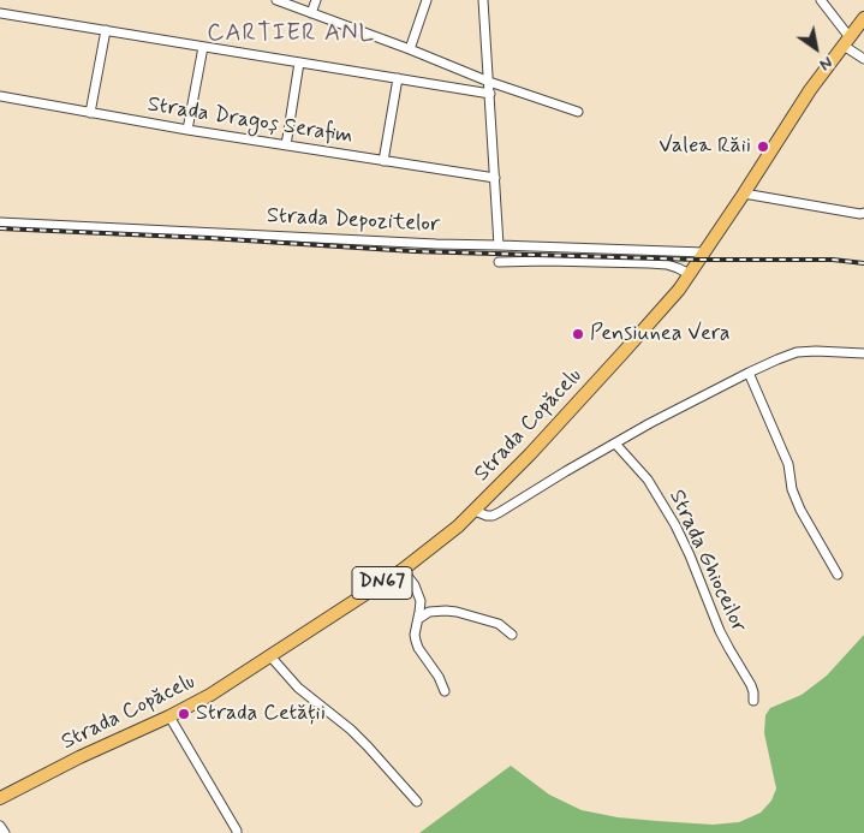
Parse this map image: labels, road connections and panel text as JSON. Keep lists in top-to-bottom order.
{
  "streets": {
    "main road": ["Strada Copăcelu", "DN67"],
    "street": ["Strada Dragoș Serafim", "Strada Depozitelor", "Strada Ghioceilor"]
  },
  "crossings": [
    ["Strada Depozitelor", "Strada Copăcelu"]
  ],
  "districts": ["CARTIER ANL"],
  "places": ["Valea Răii", "Pensiunea Vera", "Strada Cetății"],
  "north": "bottom right"
}
